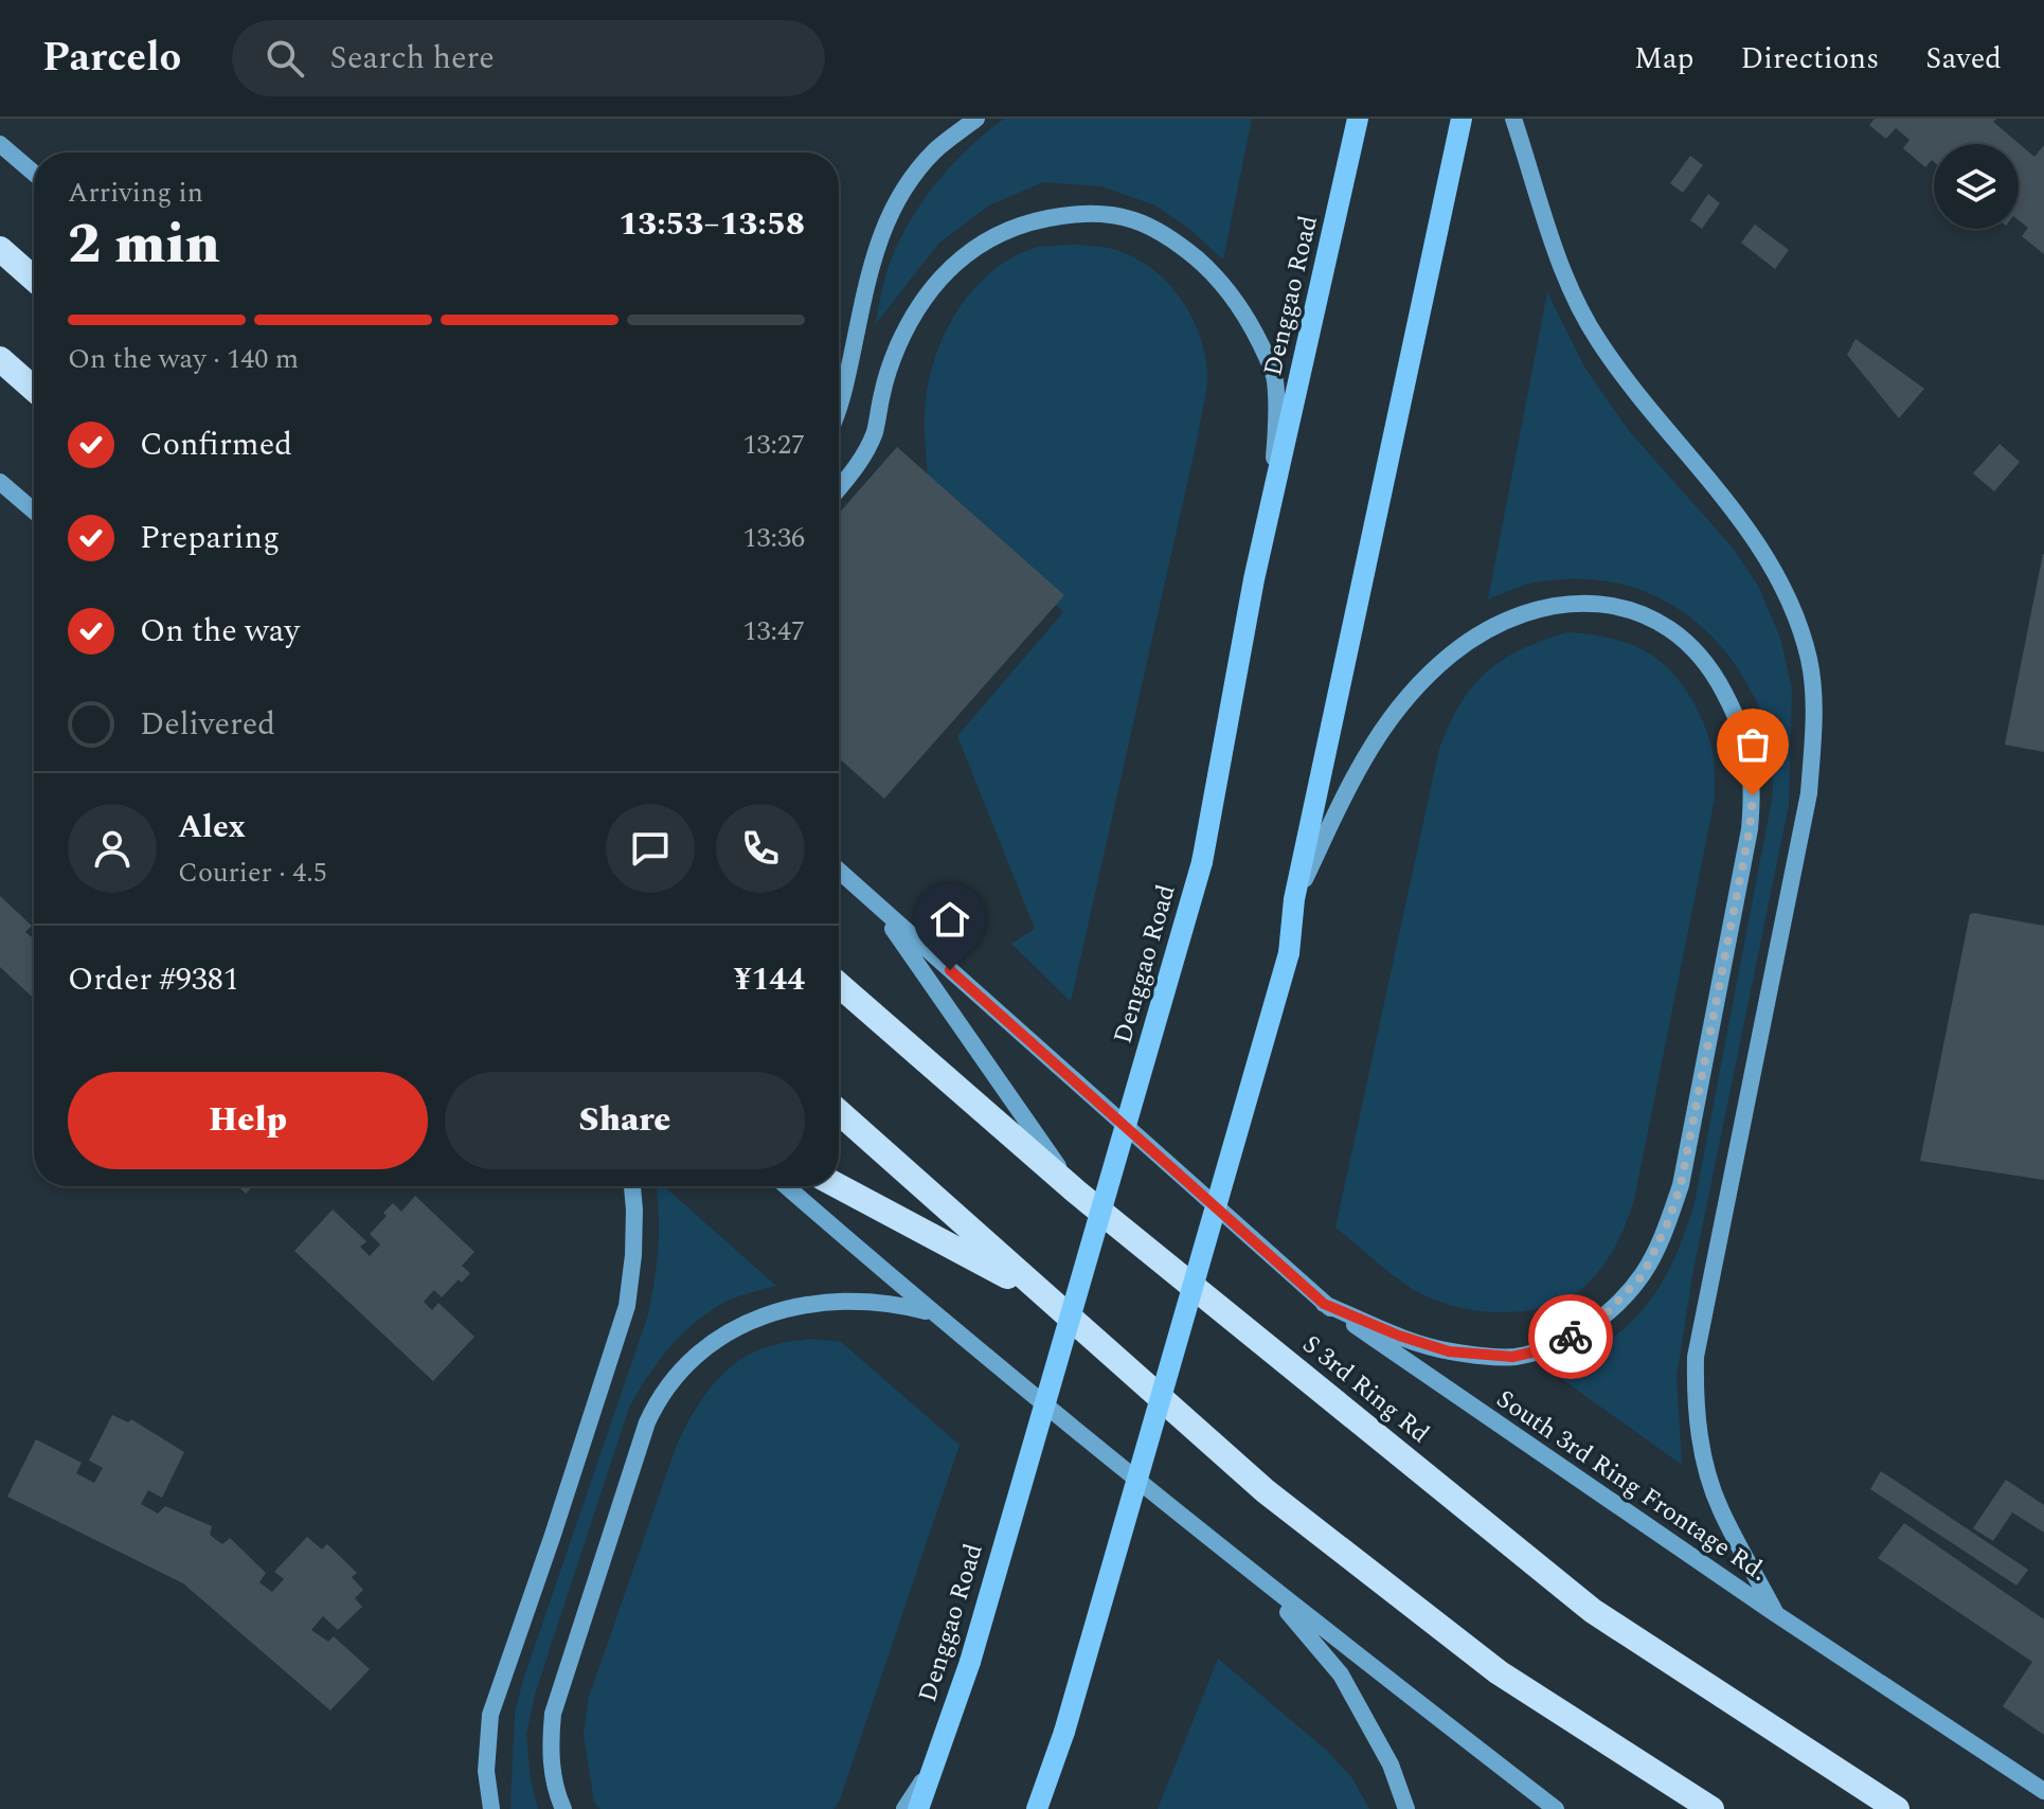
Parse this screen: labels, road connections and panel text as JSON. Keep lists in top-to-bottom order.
{
  "streets": {
    "highway": ["S 3rd Ring Rd"],
    "main road": ["Denggao Road", "South 3rd Ring Frontage Rd."]
  },
  "page": {
    "header": "Parcelo",
    "search": "Search here",
    "nav": ["Map", "Directions", "Saved"],
    "heading": ["2 min", "Arriving in", "13:53–13:58"],
    "panel": [
      "Alex",
      "Courier · 4.5",
      "Order #9381",
      "¥144"
    ],
    "bar": "On the way · 140 m",
    "list": [
      ["Confirmed", "13:27"],
      ["Preparing", "13:36"],
      ["On the way", "13:47"],
      "Delivered"
    ],
    "buttons": ["Help", "Share"]
  }
}
